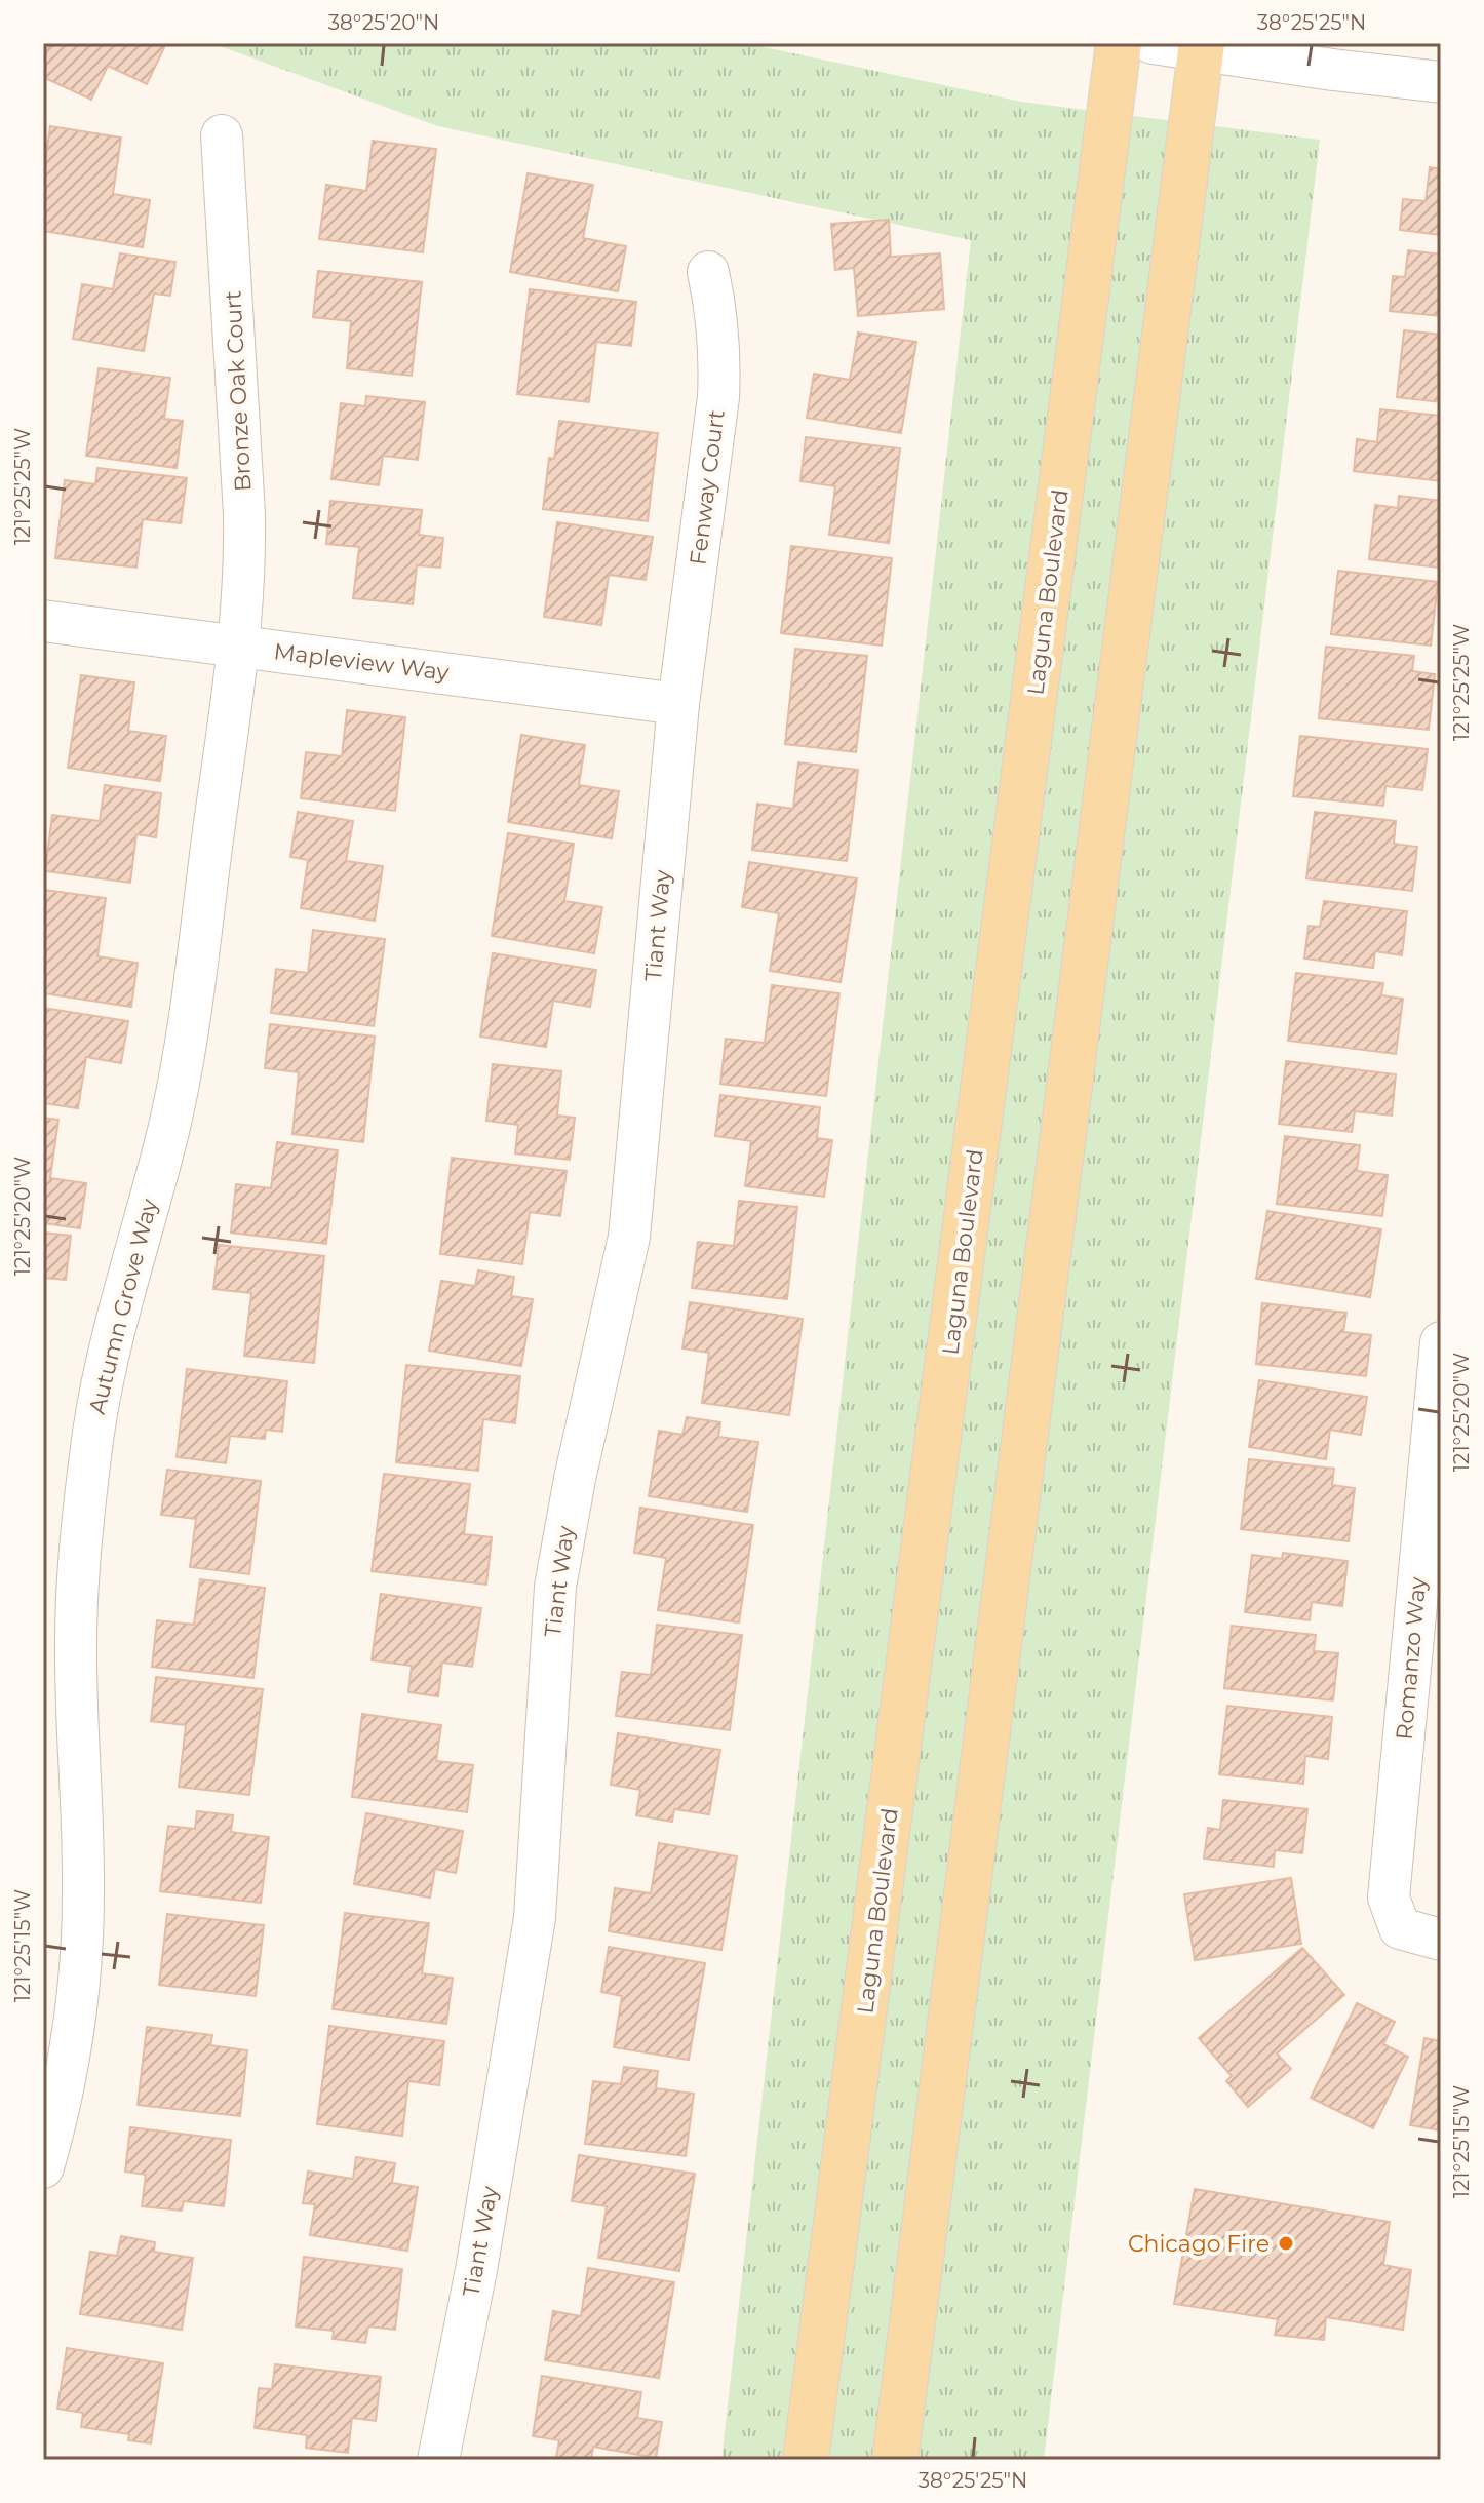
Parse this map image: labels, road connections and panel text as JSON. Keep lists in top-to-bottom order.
{
  "streets": {
    "main road": ["Laguna Boulevard"],
    "street": [
      "Bronze Oak Court",
      "Fenway Court",
      "Mapleview Way",
      "Tiant Way",
      "Autumn Grove Way",
      "Romanzo Way"
    ]
  },
  "crossings": [
    ["Bronze Oak Court", "Mapleview Way"],
    ["Bronze Oak Court", "Autumn Grove Way"],
    ["Fenway Court", "Mapleview Way"],
    ["Fenway Court", "Tiant Way"],
    ["Mapleview Way", "Tiant Way"],
    ["Mapleview Way", "Autumn Grove Way"]
  ],
  "places": ["Chicago Fire"],
  "coordinates": [
    "38°25'20\"N",
    "38°25'25\"N",
    "121°25'25\"W",
    "121°25'20\"W",
    "121°25'15\"W"
  ]
}
